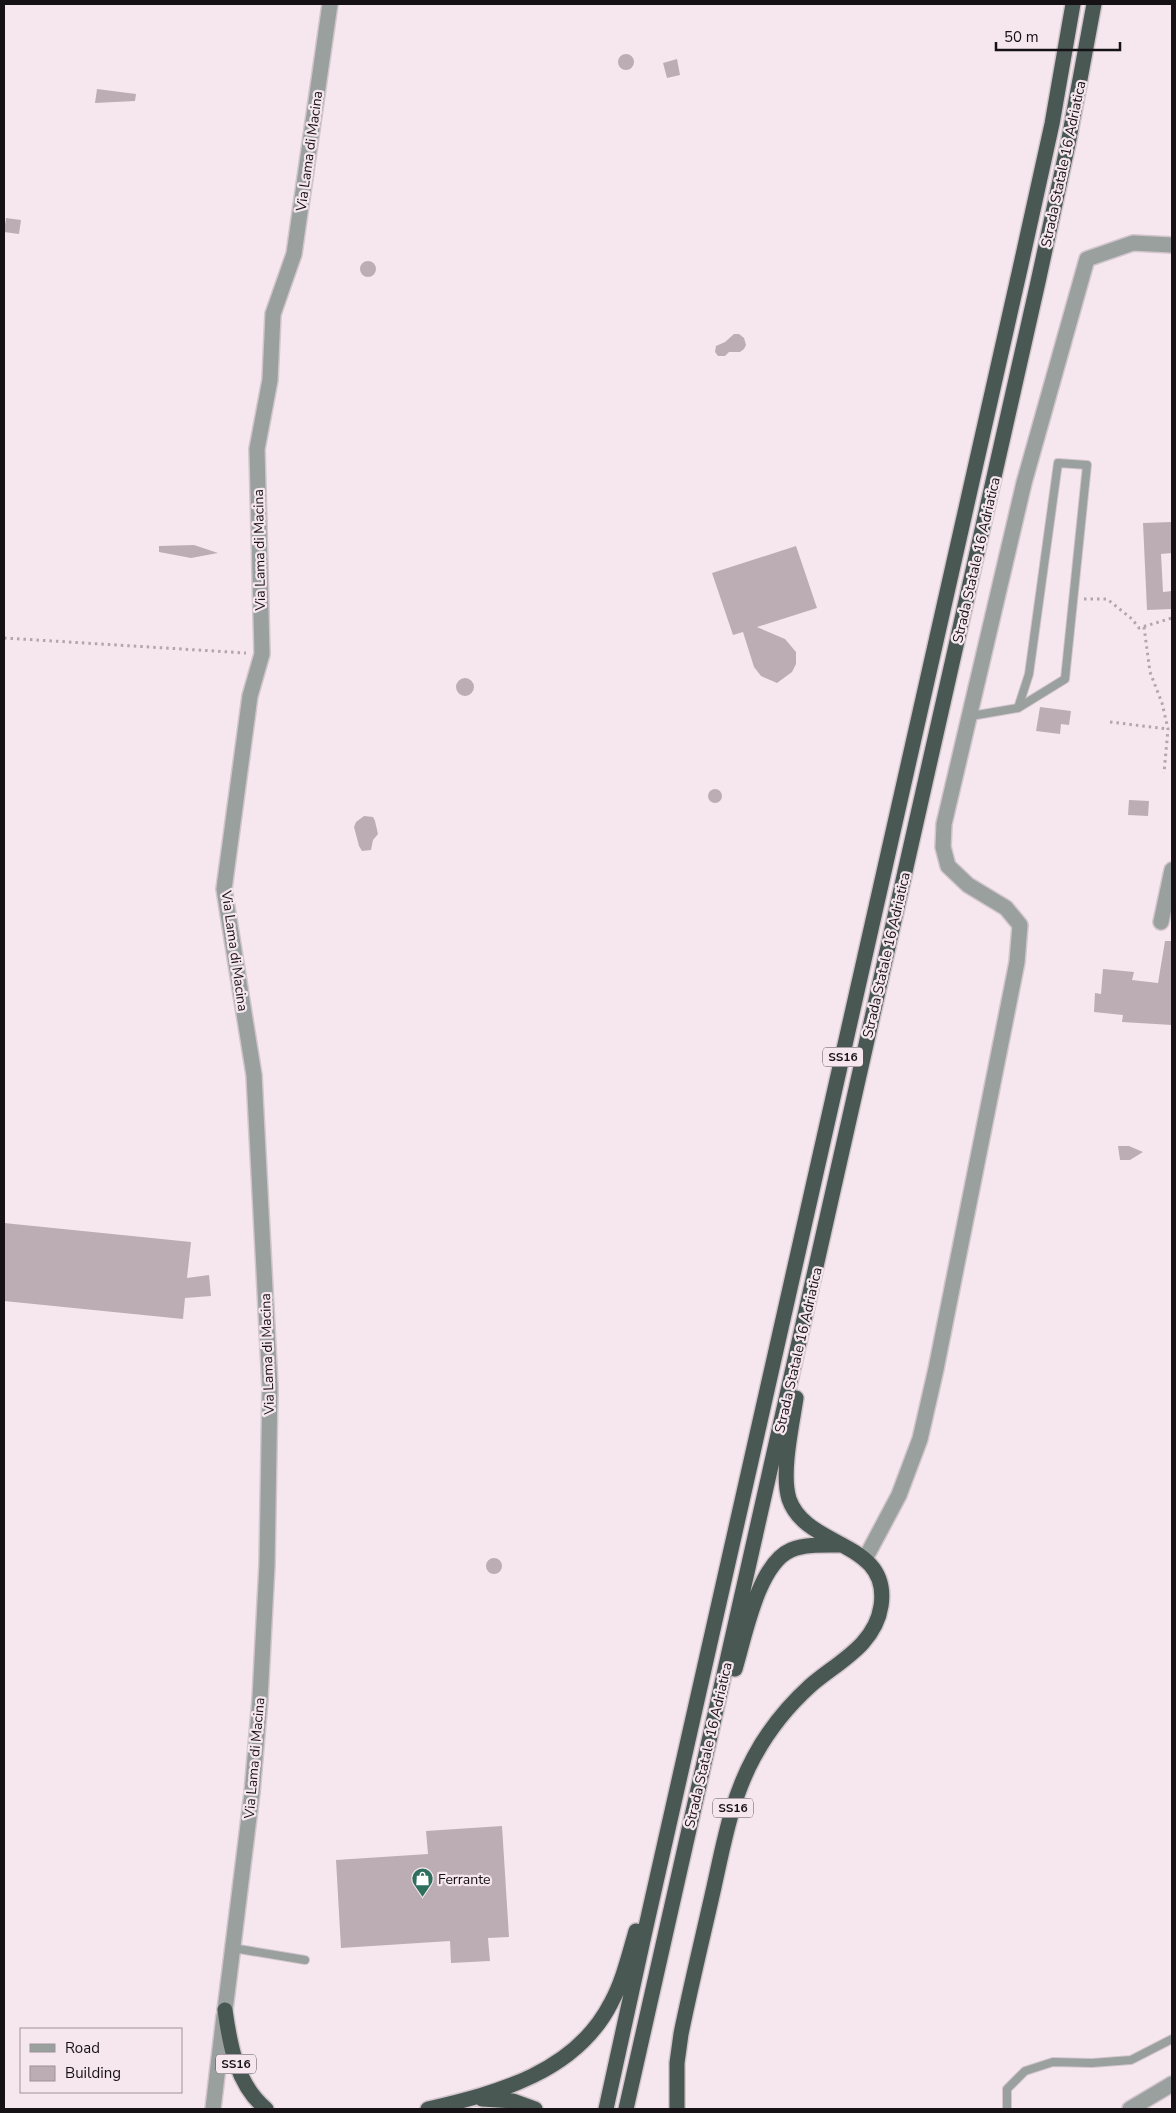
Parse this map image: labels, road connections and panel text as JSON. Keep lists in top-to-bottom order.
{
  "streets": {
    "highway": ["Strada Statale 16 Adriatica", "SS16"],
    "street": ["Via Lama di Macina"]
  },
  "crossings": [
    ["Via Lama di Macina", "SS16"],
    ["Strada Statale 16 Adriatica", "SS16"]
  ],
  "places": {
    "shop": ["Ferrante"]
  },
  "legend": ["Road", "Building"],
  "scale_bar": "50 m"
}
